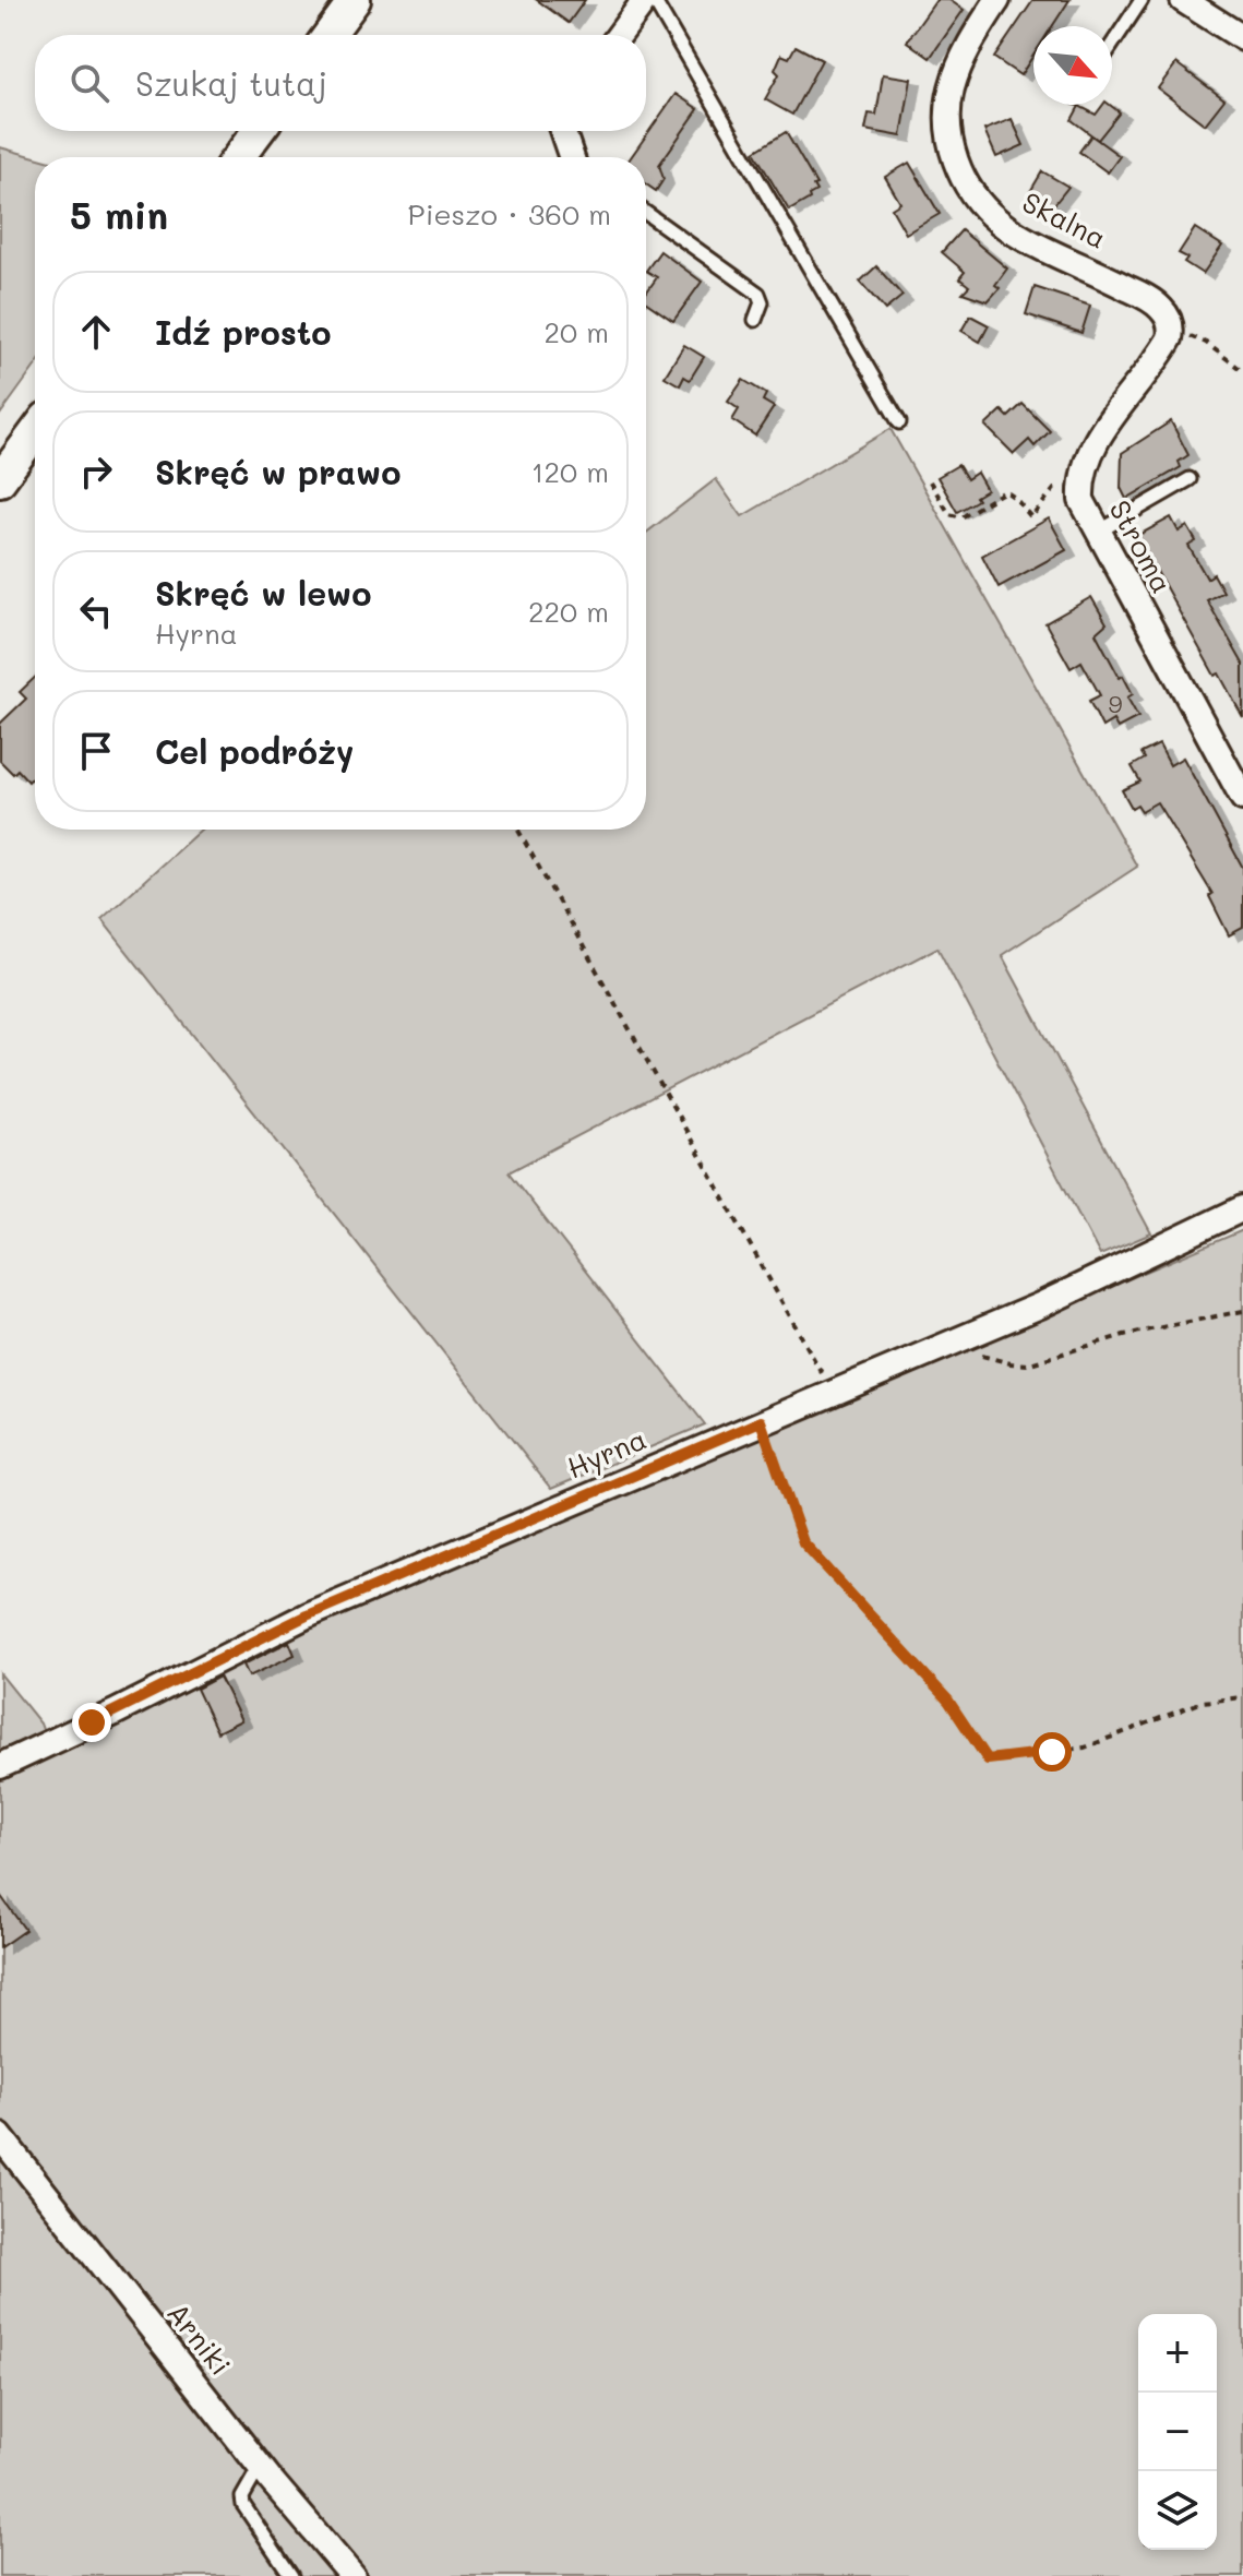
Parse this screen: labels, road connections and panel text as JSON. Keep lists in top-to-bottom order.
{
  "streets": {
    "street": [
      "Skalna",
      "Stroma",
      "Hyrna",
      "Arniki"
    ]
  },
  "crossings": [
    ["Skalna", "Stroma"]
  ],
  "house_numbers": ["9"],
  "north": "bottom right",
  "page": {
    "search": "Szukaj tutaj",
    "heading": ["5 min", "Pieszo · 360 m"],
    "list": [
      ["Idź prosto", "20 m"],
      ["Skręć w prawo", "120 m"],
      ["Skręć w lewo", "Hyrna", "220 m"],
      "Cel podróży"
    ],
    "map_buttons": ["+", "−"]
  }
}
